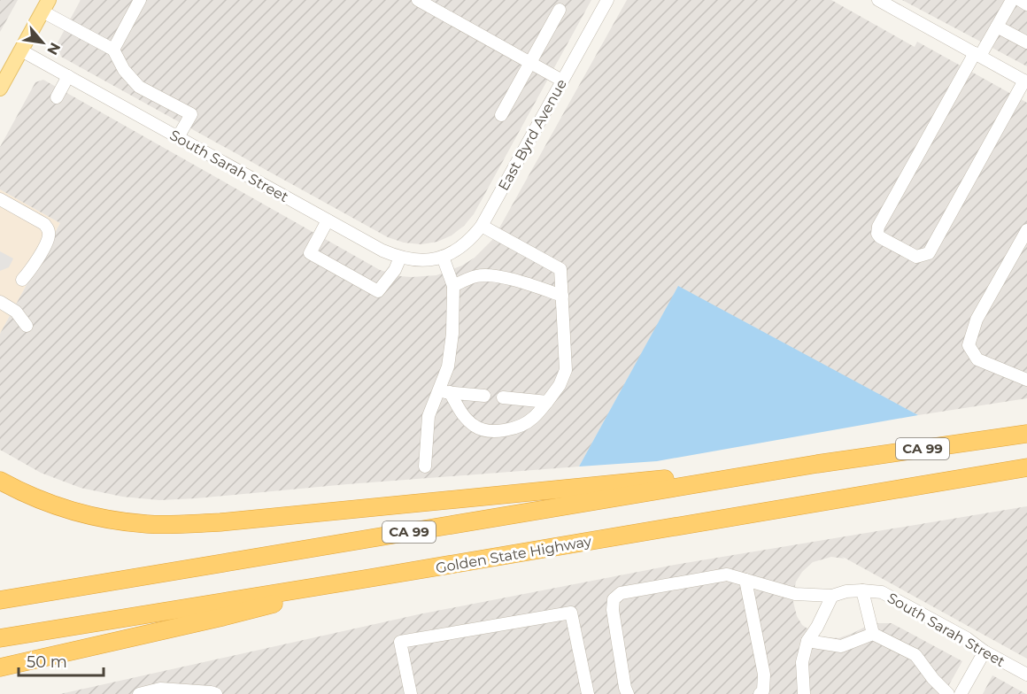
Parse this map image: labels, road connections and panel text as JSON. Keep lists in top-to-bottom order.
{
  "streets": {
    "highway": ["CA 99", "Golden State Highway"],
    "street": ["East Byrd Avenue", "South Sarah Street"]
  },
  "crossings": [
    ["East Byrd Avenue", "South Sarah Street"]
  ],
  "scale_bar": "50 m",
  "north": "bottom right"
}
